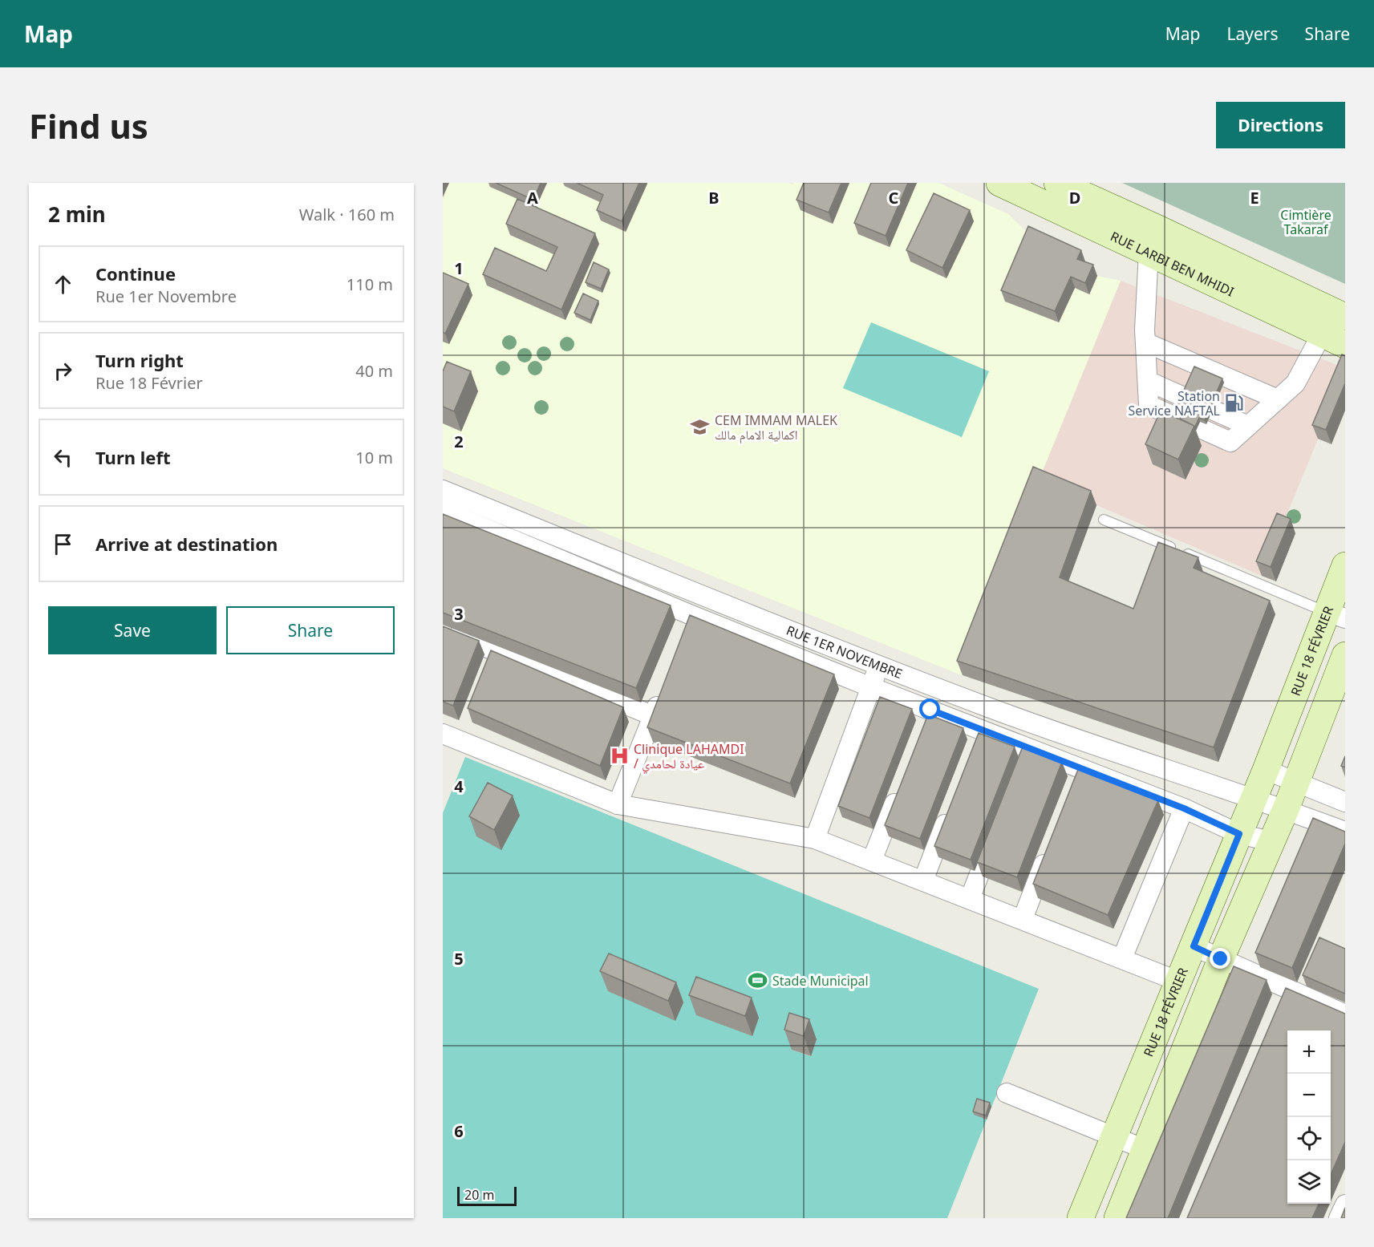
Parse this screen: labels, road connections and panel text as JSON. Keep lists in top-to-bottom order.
{
  "streets": {
    "street": ["RUE LARBI BEN MHIDI", "RUE 1ER NOVEMBRE", "RUE 18 FÉVRIER"]
  },
  "crossings": [
    ["RUE 1ER NOVEMBRE", "RUE 18 FÉVRIER"]
  ],
  "parks": ["Cimtière Takaraf"],
  "places": {
    "fuel station": ["Station Service NAFTAL"],
    "school or university": ["CEM IMMAM MALEK اكمالية الامام مالك"],
    "hospital": ["Clinique LAHAMDI / عيادة لحامدي"],
    "sports": ["Stade Municipal"]
  },
  "scale_bar": "20 m",
  "page": {
    "header": "Map",
    "nav": ["Map", "Layers", "Share"],
    "buttons": [
      "Directions",
      ["Save", "Share"]
    ],
    "title": "Find us",
    "heading": ["2 min", "Walk · 160 m"],
    "list": [
      ["Continue", "Rue 1er Novembre", "110 m"],
      ["Turn right", "Rue 18 Février", "40 m"],
      ["Turn left", "10 m"],
      "Arrive at destination"
    ],
    "map_buttons": ["+", "−"],
    "scale": "20 m"
  },
  "grid": {
    "columns": [
      "A",
      "B",
      "C",
      "D",
      "E"
    ],
    "rows": [
      "1",
      "2",
      "3",
      "4",
      "5",
      "6"
    ]
  }
}
